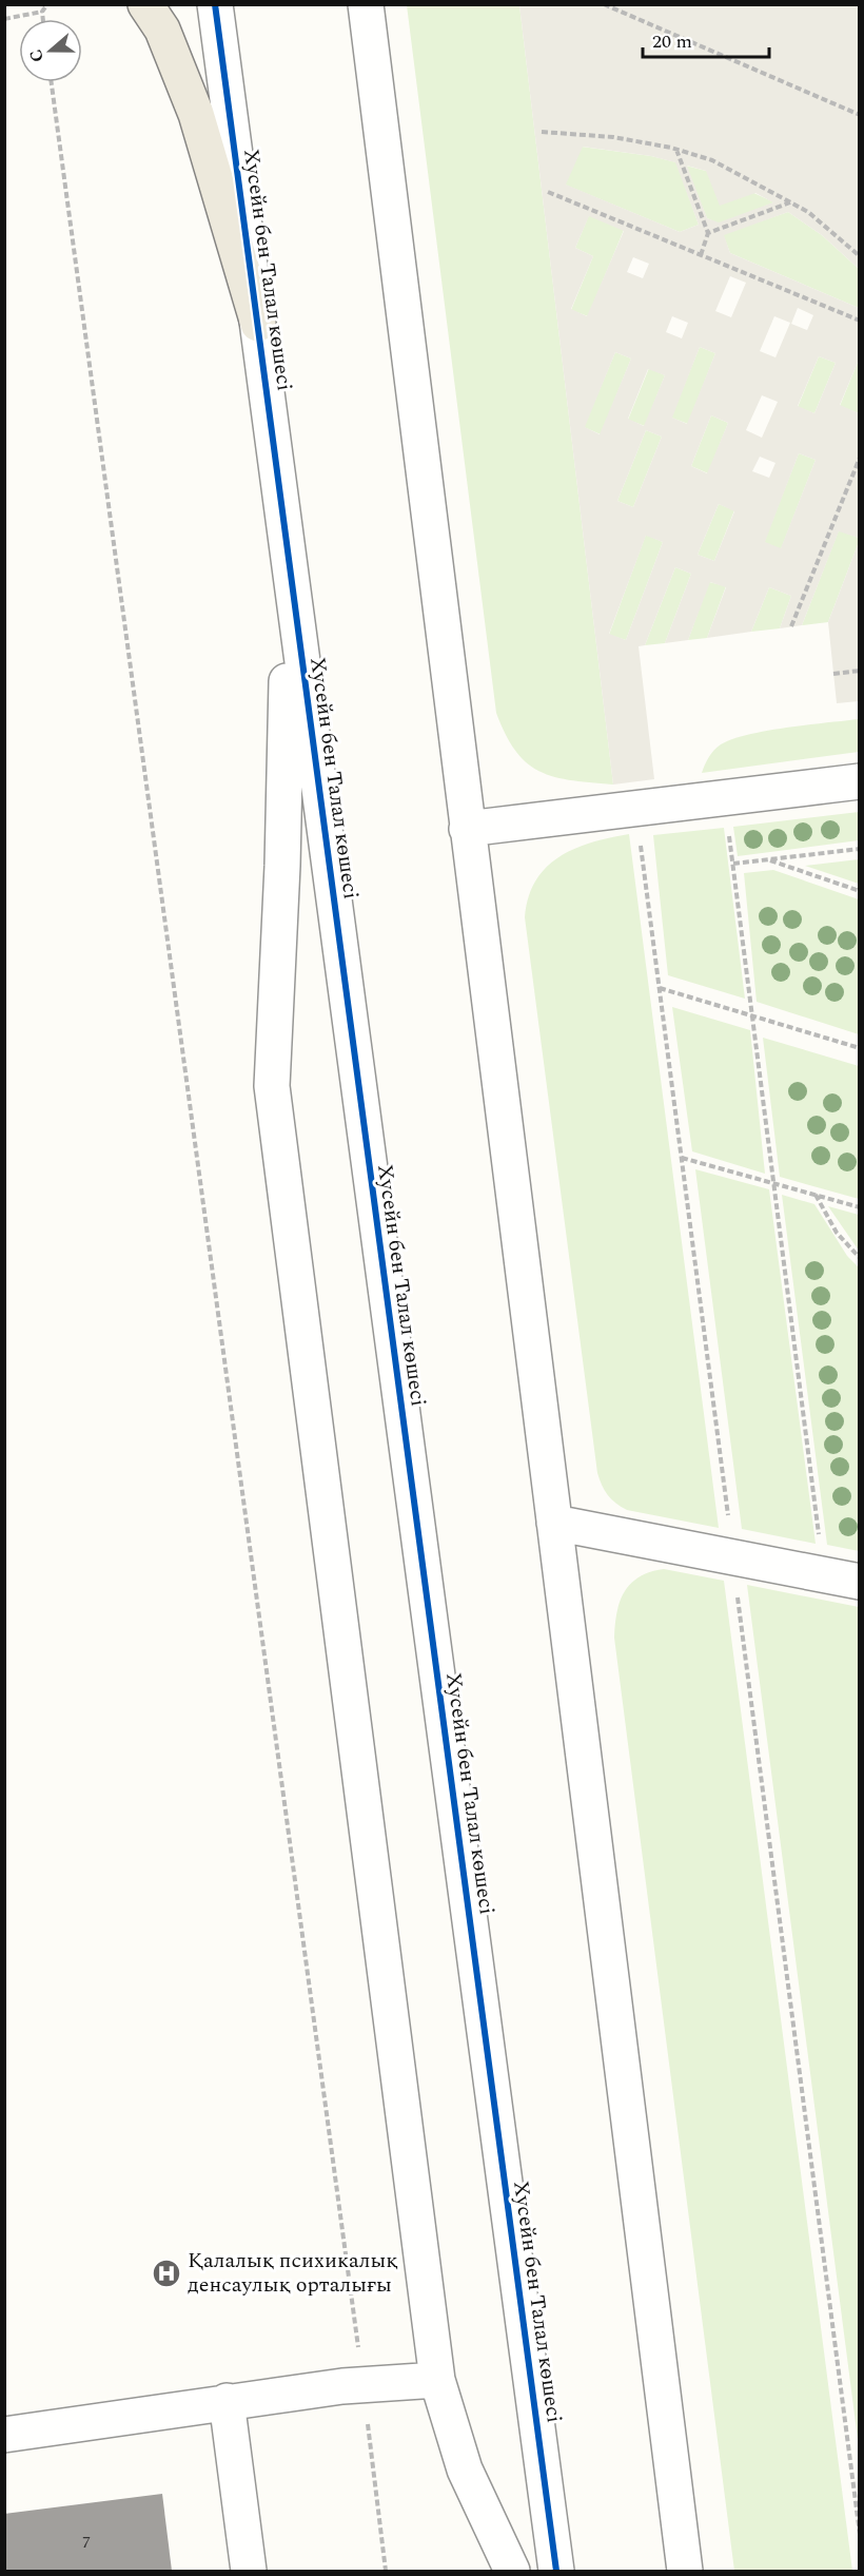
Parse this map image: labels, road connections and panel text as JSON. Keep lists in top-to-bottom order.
{
  "streets": {
    "street": ["Хусейн бен Талал көшесі"]
  },
  "places": {
    "hospital": ["Қалалық психикалық денсаулық орталығы"]
  },
  "house_numbers": ["7"],
  "scale_bar": "20 m",
  "north": "left"
}
